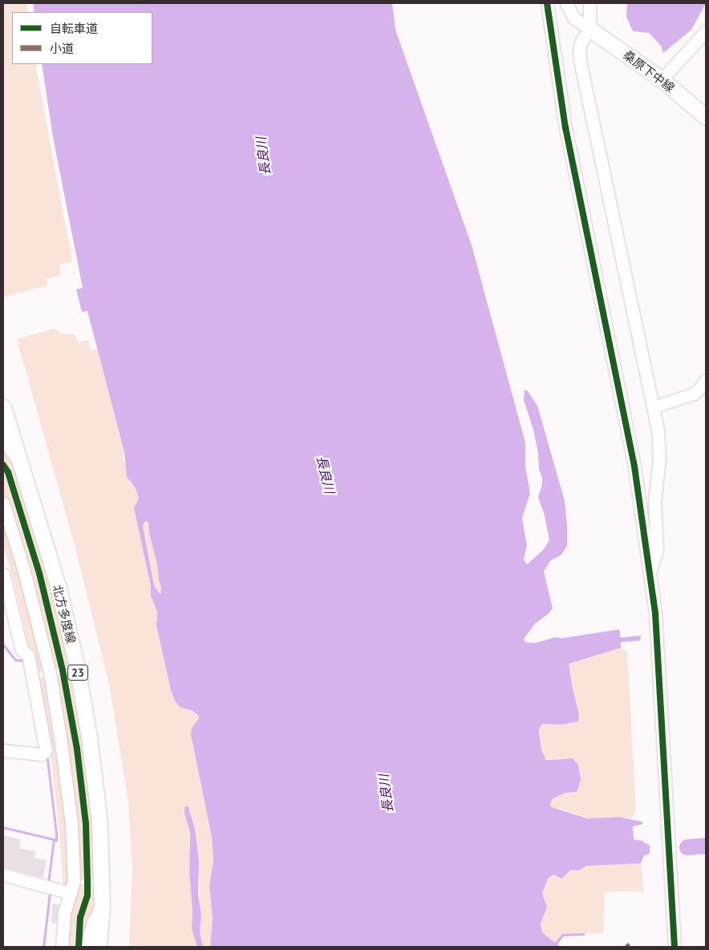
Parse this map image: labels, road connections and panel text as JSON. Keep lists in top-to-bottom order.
{
  "streets": {
    "main road": ["桑原下中線", "北方多度線", "23"]
  },
  "water": ["長良川"],
  "legend": ["自転車道", "小道"]
}
